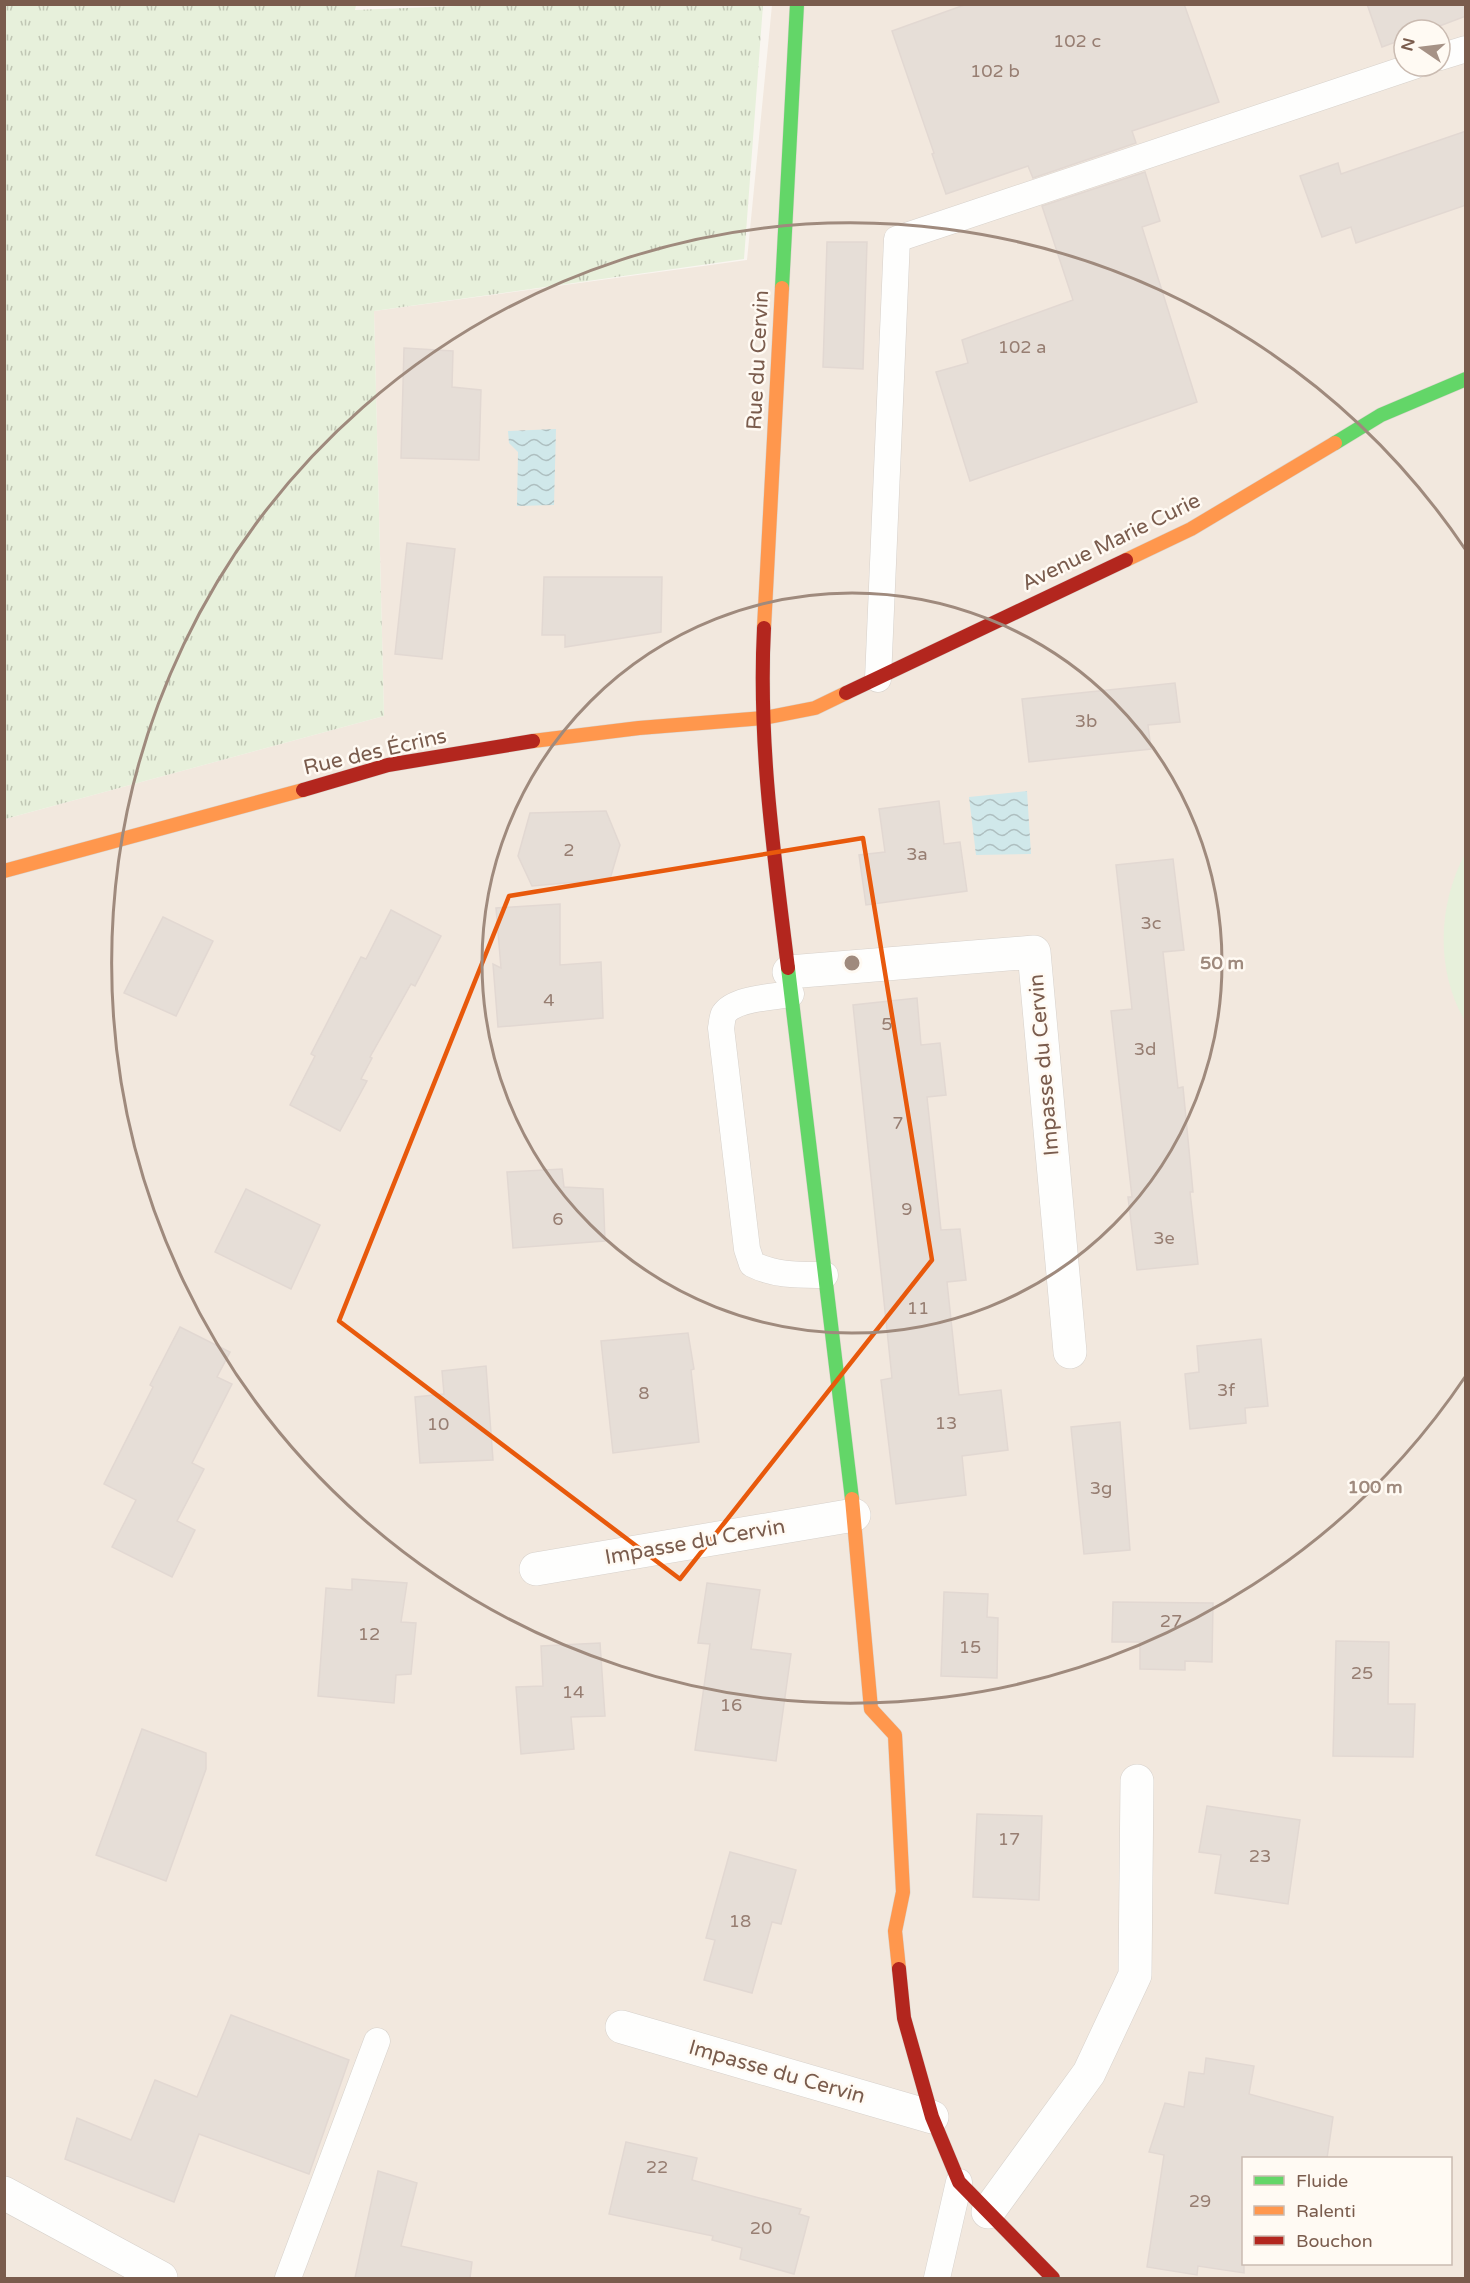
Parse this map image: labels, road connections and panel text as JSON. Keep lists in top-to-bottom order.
{
  "streets": {
    "street": [
      "Rue du Cervin",
      "Avenue Marie Curie",
      "Rue des Écrins",
      "Impasse du Cervin"
    ]
  },
  "crossings": [
    ["Rue du Cervin", "Avenue Marie Curie"],
    ["Rue du Cervin", "Rue des Écrins"],
    ["Avenue Marie Curie", "Rue des Écrins"]
  ],
  "house_numbers": [
    "102 c",
    "102 b",
    "102 a",
    "3b",
    "2",
    "3a",
    "3c",
    "4",
    "5",
    "3d",
    "7",
    "9",
    "6",
    "3e",
    "11",
    "3f",
    "8",
    "13",
    "10",
    "3g",
    "27",
    "12",
    "15",
    "25",
    "14",
    "16",
    "17",
    "23",
    "18",
    "22",
    "29",
    "20"
  ],
  "legend": ["Fluide", "Ralenti", "Bouchon"],
  "north": "left",
  "rings": ["50 m", "100 m"]
}
